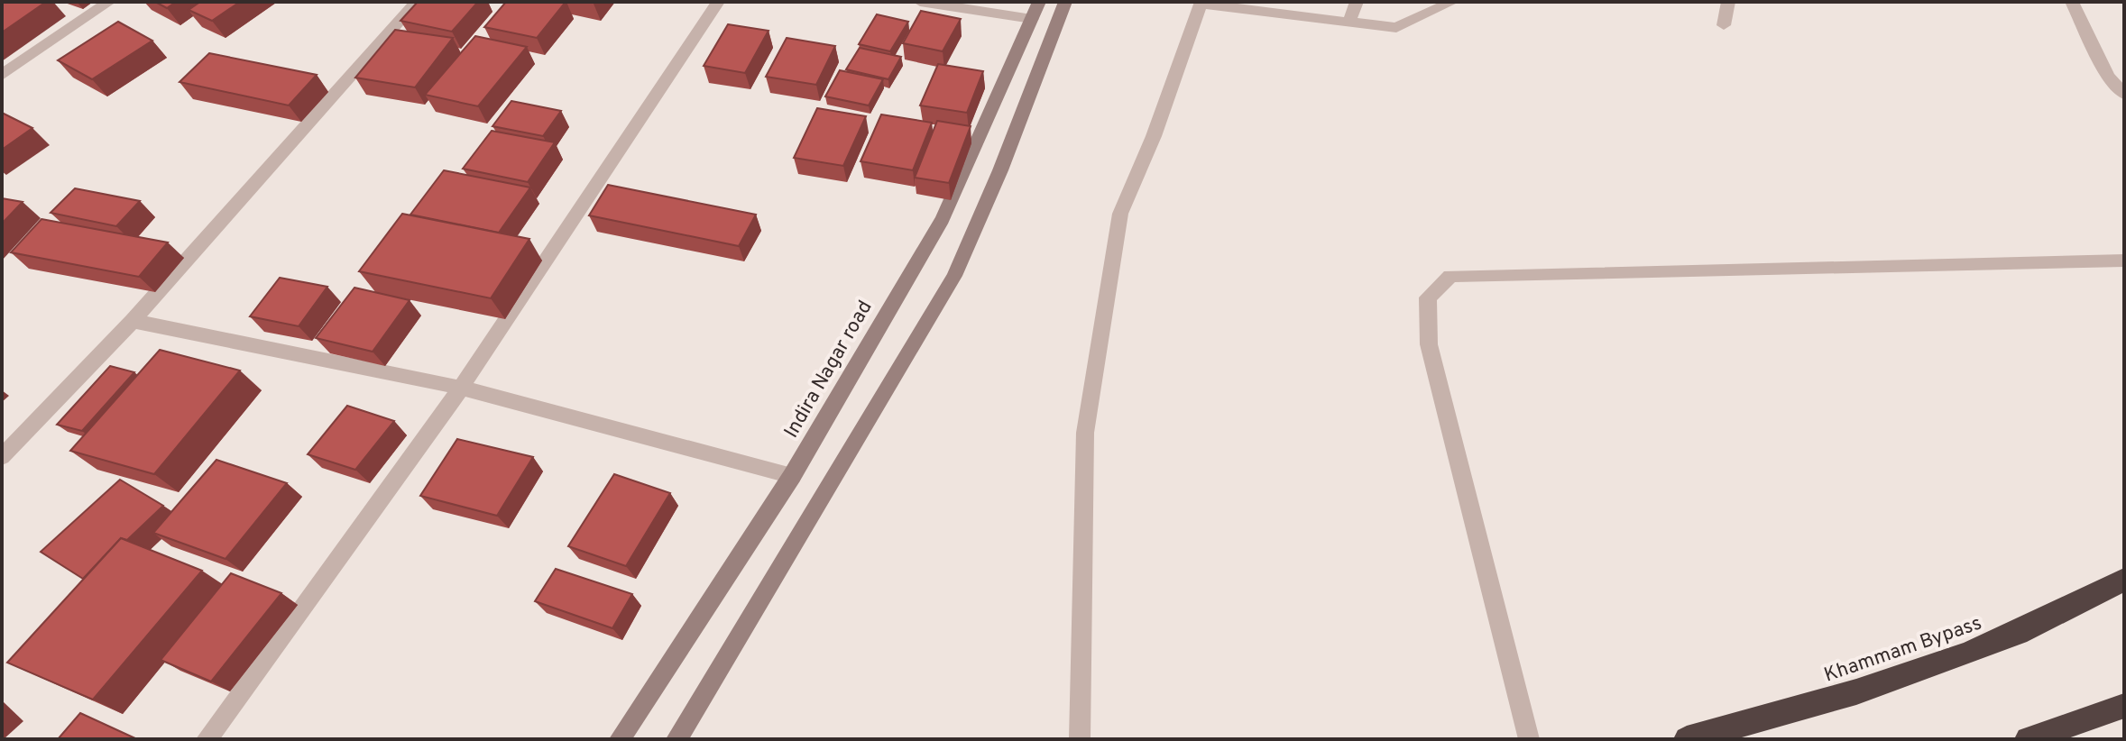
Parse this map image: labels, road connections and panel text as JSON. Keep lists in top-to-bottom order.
{
  "streets": {
    "highway": ["Khammam Bypass"],
    "street": ["Indira Nagar road"]
  }
}
